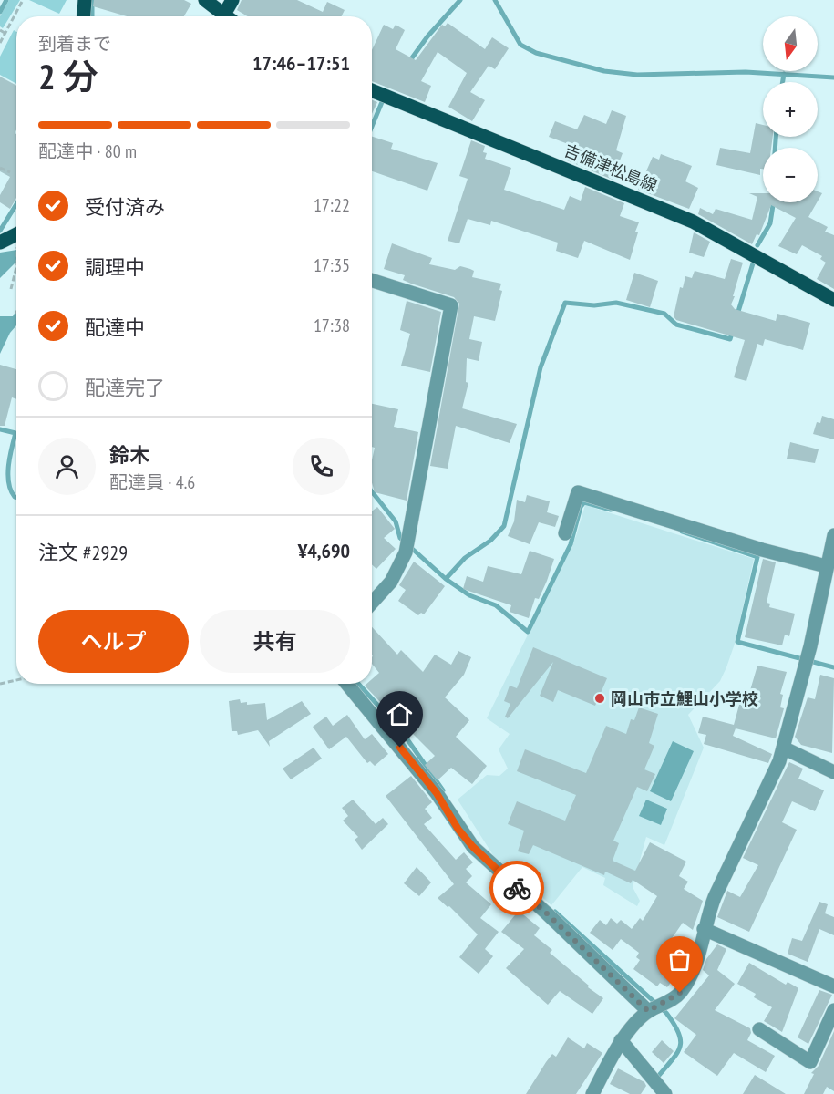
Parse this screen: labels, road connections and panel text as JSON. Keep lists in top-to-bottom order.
{
  "streets": {
    "main road": ["吉備津松島線"]
  },
  "places": ["岡山市立鯉山小学校"],
  "north": "bottom",
  "page": {
    "map_buttons": ["+", "−"],
    "heading": ["2 分", "到着まで", "17:46–17:51"],
    "panel": [
      "鈴木",
      "配達員 · 4.6",
      "注文 #2929",
      "¥4,690"
    ],
    "bar": "配達中 · 80 m",
    "list": [
      ["受付済み", "17:22"],
      ["調理中", "17:35"],
      ["配達中", "17:38"],
      "配達完了"
    ],
    "buttons": ["ヘルプ", "共有"]
  }
}
